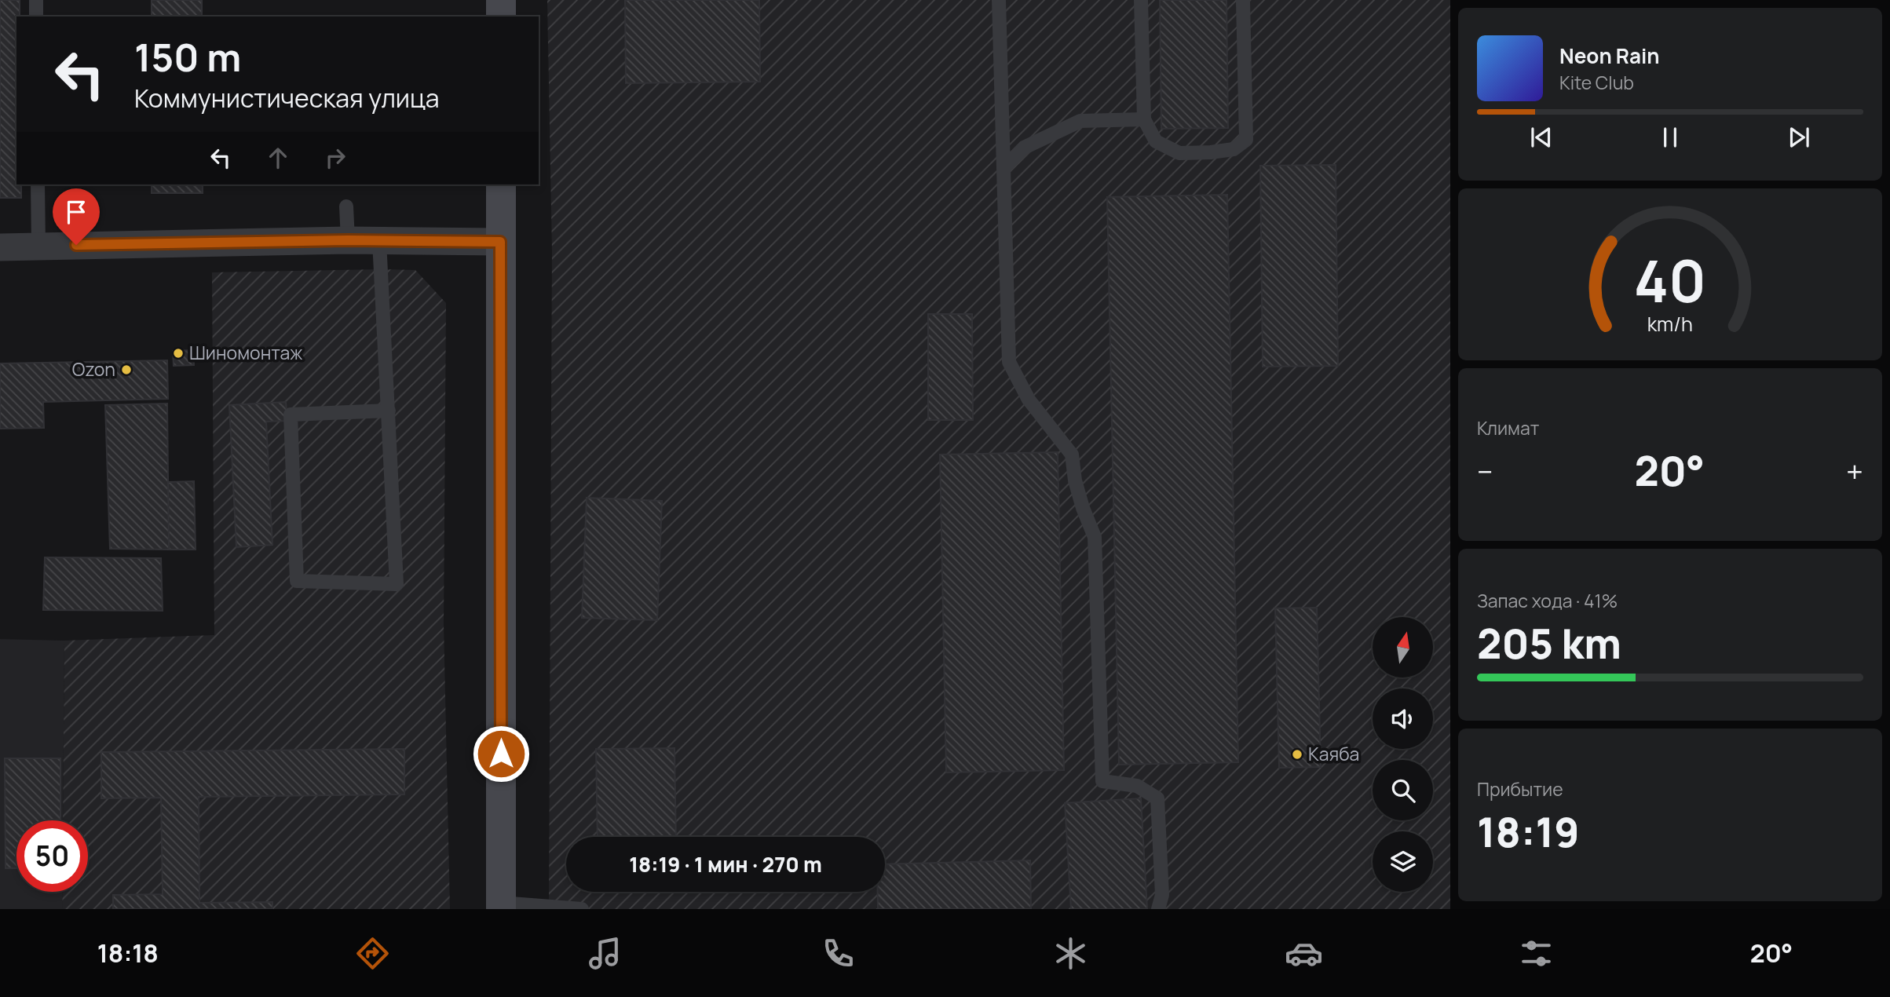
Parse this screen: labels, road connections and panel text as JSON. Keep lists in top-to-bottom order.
{
  "places": ["Шиномонтаж", "Ozon", "Каяба"],
  "north": "top",
  "page": {
    "turn": ["150 m", "Коммунистическая улица"],
    "song": ["Neon Rain", "Kite Club"],
    "tile": [
      "Климат",
      ["Запас хода · 41%", "205 km"],
      ["Прибытие", "18:19"]
    ],
    "heat": ["−", "20°", "+"],
    "limit": "50",
    "trip": "18:19 · 1 мин · 270 m",
    "tabs": ["18:18", "20°"],
    "gauge": ["40", "km/h"]
  }
}
